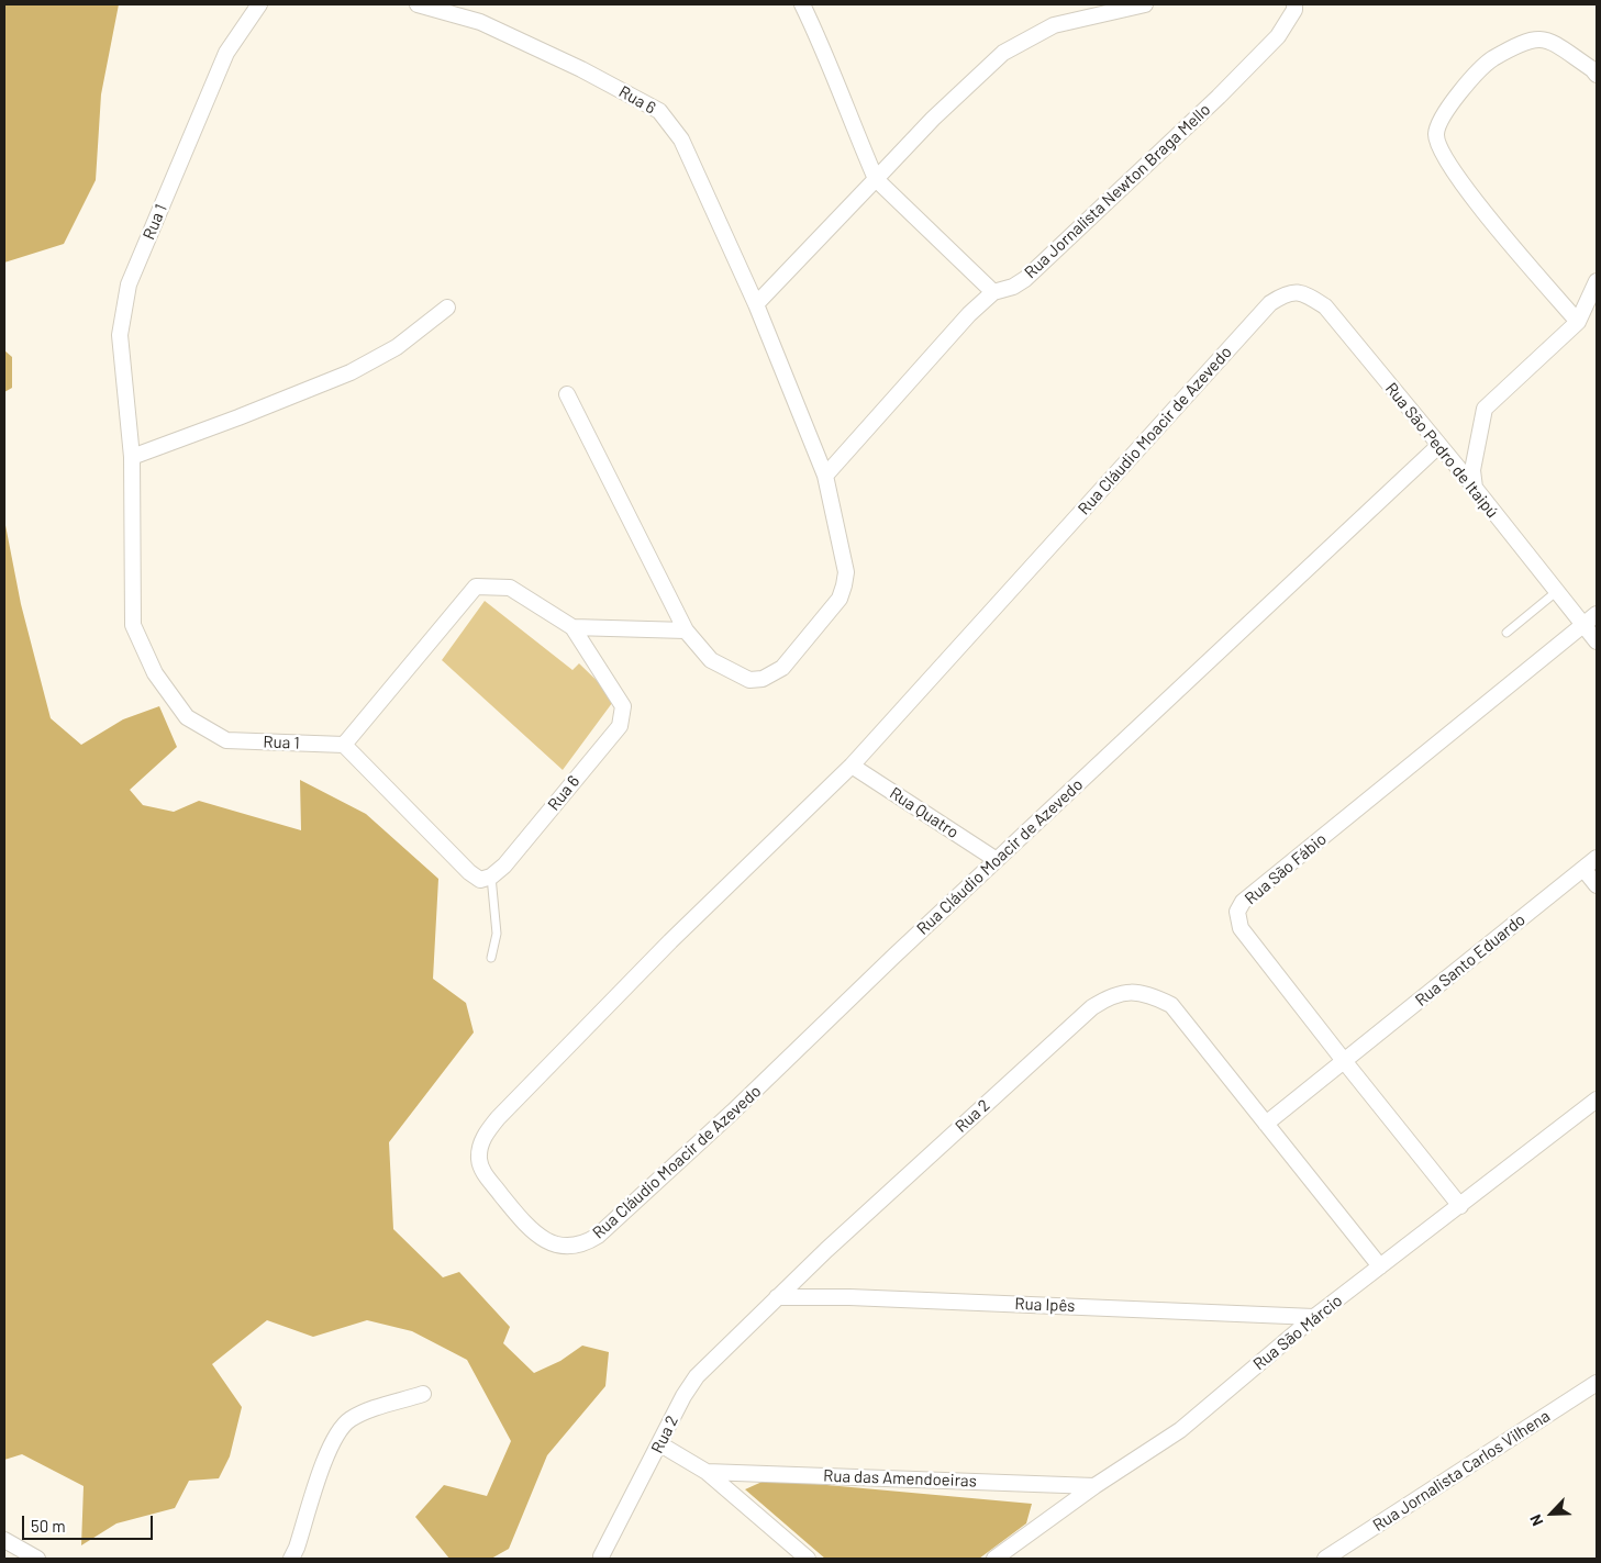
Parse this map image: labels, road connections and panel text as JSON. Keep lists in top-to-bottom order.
{
  "streets": {
    "street": [
      "Rua 6",
      "Rua Jornalista Newton Braga Mello",
      "Rua 1",
      "Rua Cláudio Moacir de Azevedo",
      "Rua São Pedro de Itaipú",
      "Rua Quatro",
      "Rua São Fábio",
      "Rua Santo Eduardo",
      "Rua 2",
      "Rua Ipês",
      "Rua São Márcio",
      "Rua Jornalista Carlos Vilhena",
      "Rua das Amendoeiras"
    ]
  },
  "crossings": [
    ["Rua Cláudio Moacir de Azevedo", "Rua São Pedro de Itaipú"],
    ["Rua Cláudio Moacir de Azevedo", "Rua Quatro"],
    ["Rua São Pedro de Itaipú", "Rua São Fábio"],
    ["Rua São Fábio", "Rua Santo Eduardo"],
    ["Rua São Fábio", "Rua São Márcio"],
    ["Rua Santo Eduardo", "Rua 2"],
    ["Rua 2", "Rua Ipês"],
    ["Rua 2", "Rua São Márcio"],
    ["Rua Ipês", "Rua São Márcio"],
    ["Rua São Márcio", "Rua das Amendoeiras"]
  ],
  "scale_bar": "50 m",
  "north": "bottom left"
}
